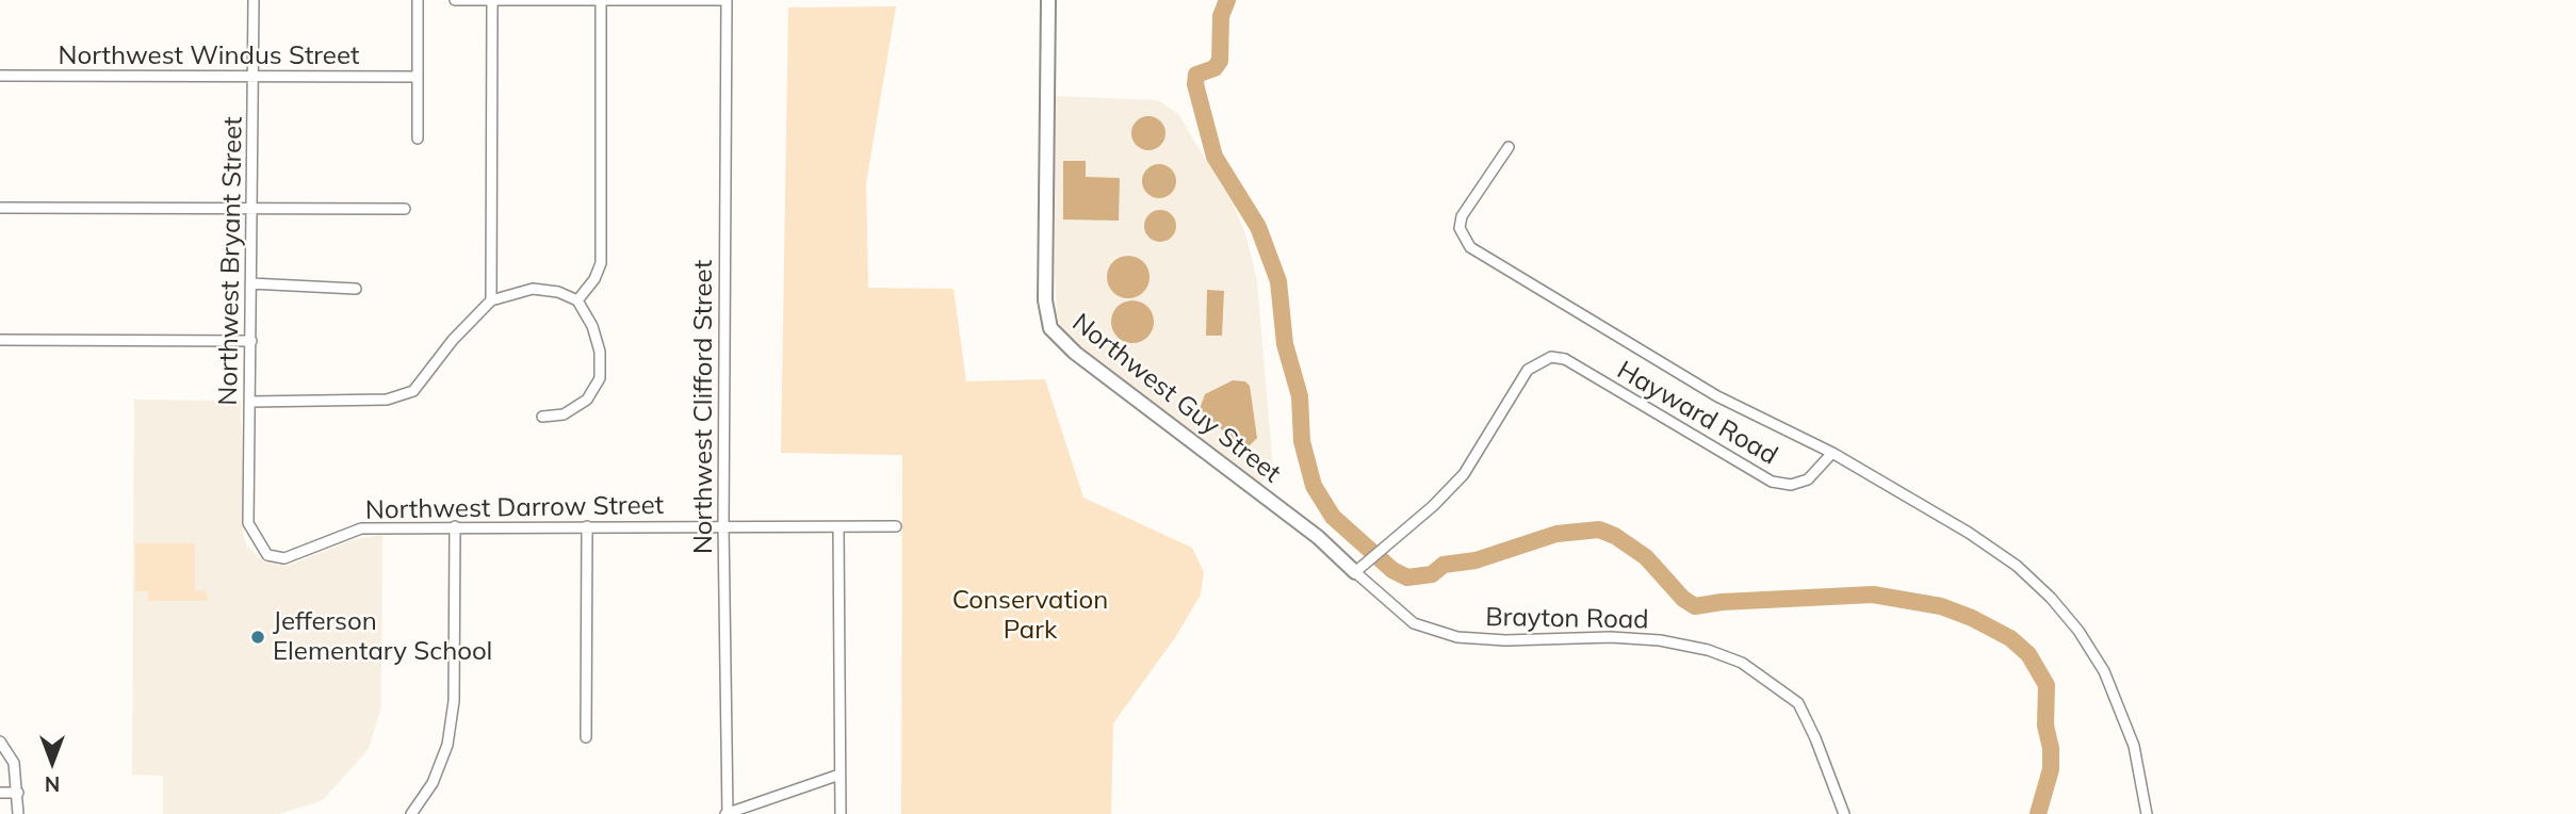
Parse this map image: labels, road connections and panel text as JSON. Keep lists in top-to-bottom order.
{
  "streets": {
    "street": [
      "Northwest Windus Street",
      "Northwest Bryant Street",
      "Northwest Guy Street",
      "Northwest Clifford Street",
      "Hayward Road",
      "Northwest Darrow Street",
      "Brayton Road"
    ]
  },
  "crossings": [
    ["Northwest Windus Street", "Northwest Bryant Street"],
    ["Northwest Bryant Street", "Northwest Darrow Street"],
    ["Northwest Guy Street", "Hayward Road"],
    ["Northwest Guy Street", "Brayton Road"],
    ["Northwest Clifford Street", "Northwest Darrow Street"],
    ["Hayward Road", "Brayton Road"]
  ],
  "parks": ["Conservation Park"],
  "places": ["Jefferson Elementary School"],
  "north": "bottom"
}
